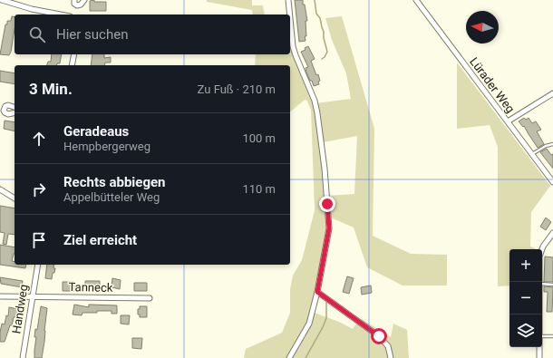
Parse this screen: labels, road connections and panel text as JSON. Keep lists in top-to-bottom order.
{
  "streets": {
    "street": ["Lürader Weg", "Tanneck", "Handweg"]
  },
  "crossings": [
    ["Tanneck", "Handweg"]
  ],
  "north": "left",
  "page": {
    "search": "Hier suchen",
    "heading": ["3 Min.", "Zu Fuß · 210 m"],
    "list": [
      ["Geradeaus", "Hempbergerweg", "100 m"],
      ["Rechts abbiegen", "Appelbütteler Weg", "110 m"],
      "Ziel erreicht"
    ],
    "map_buttons": ["+", "−"]
  }
}
